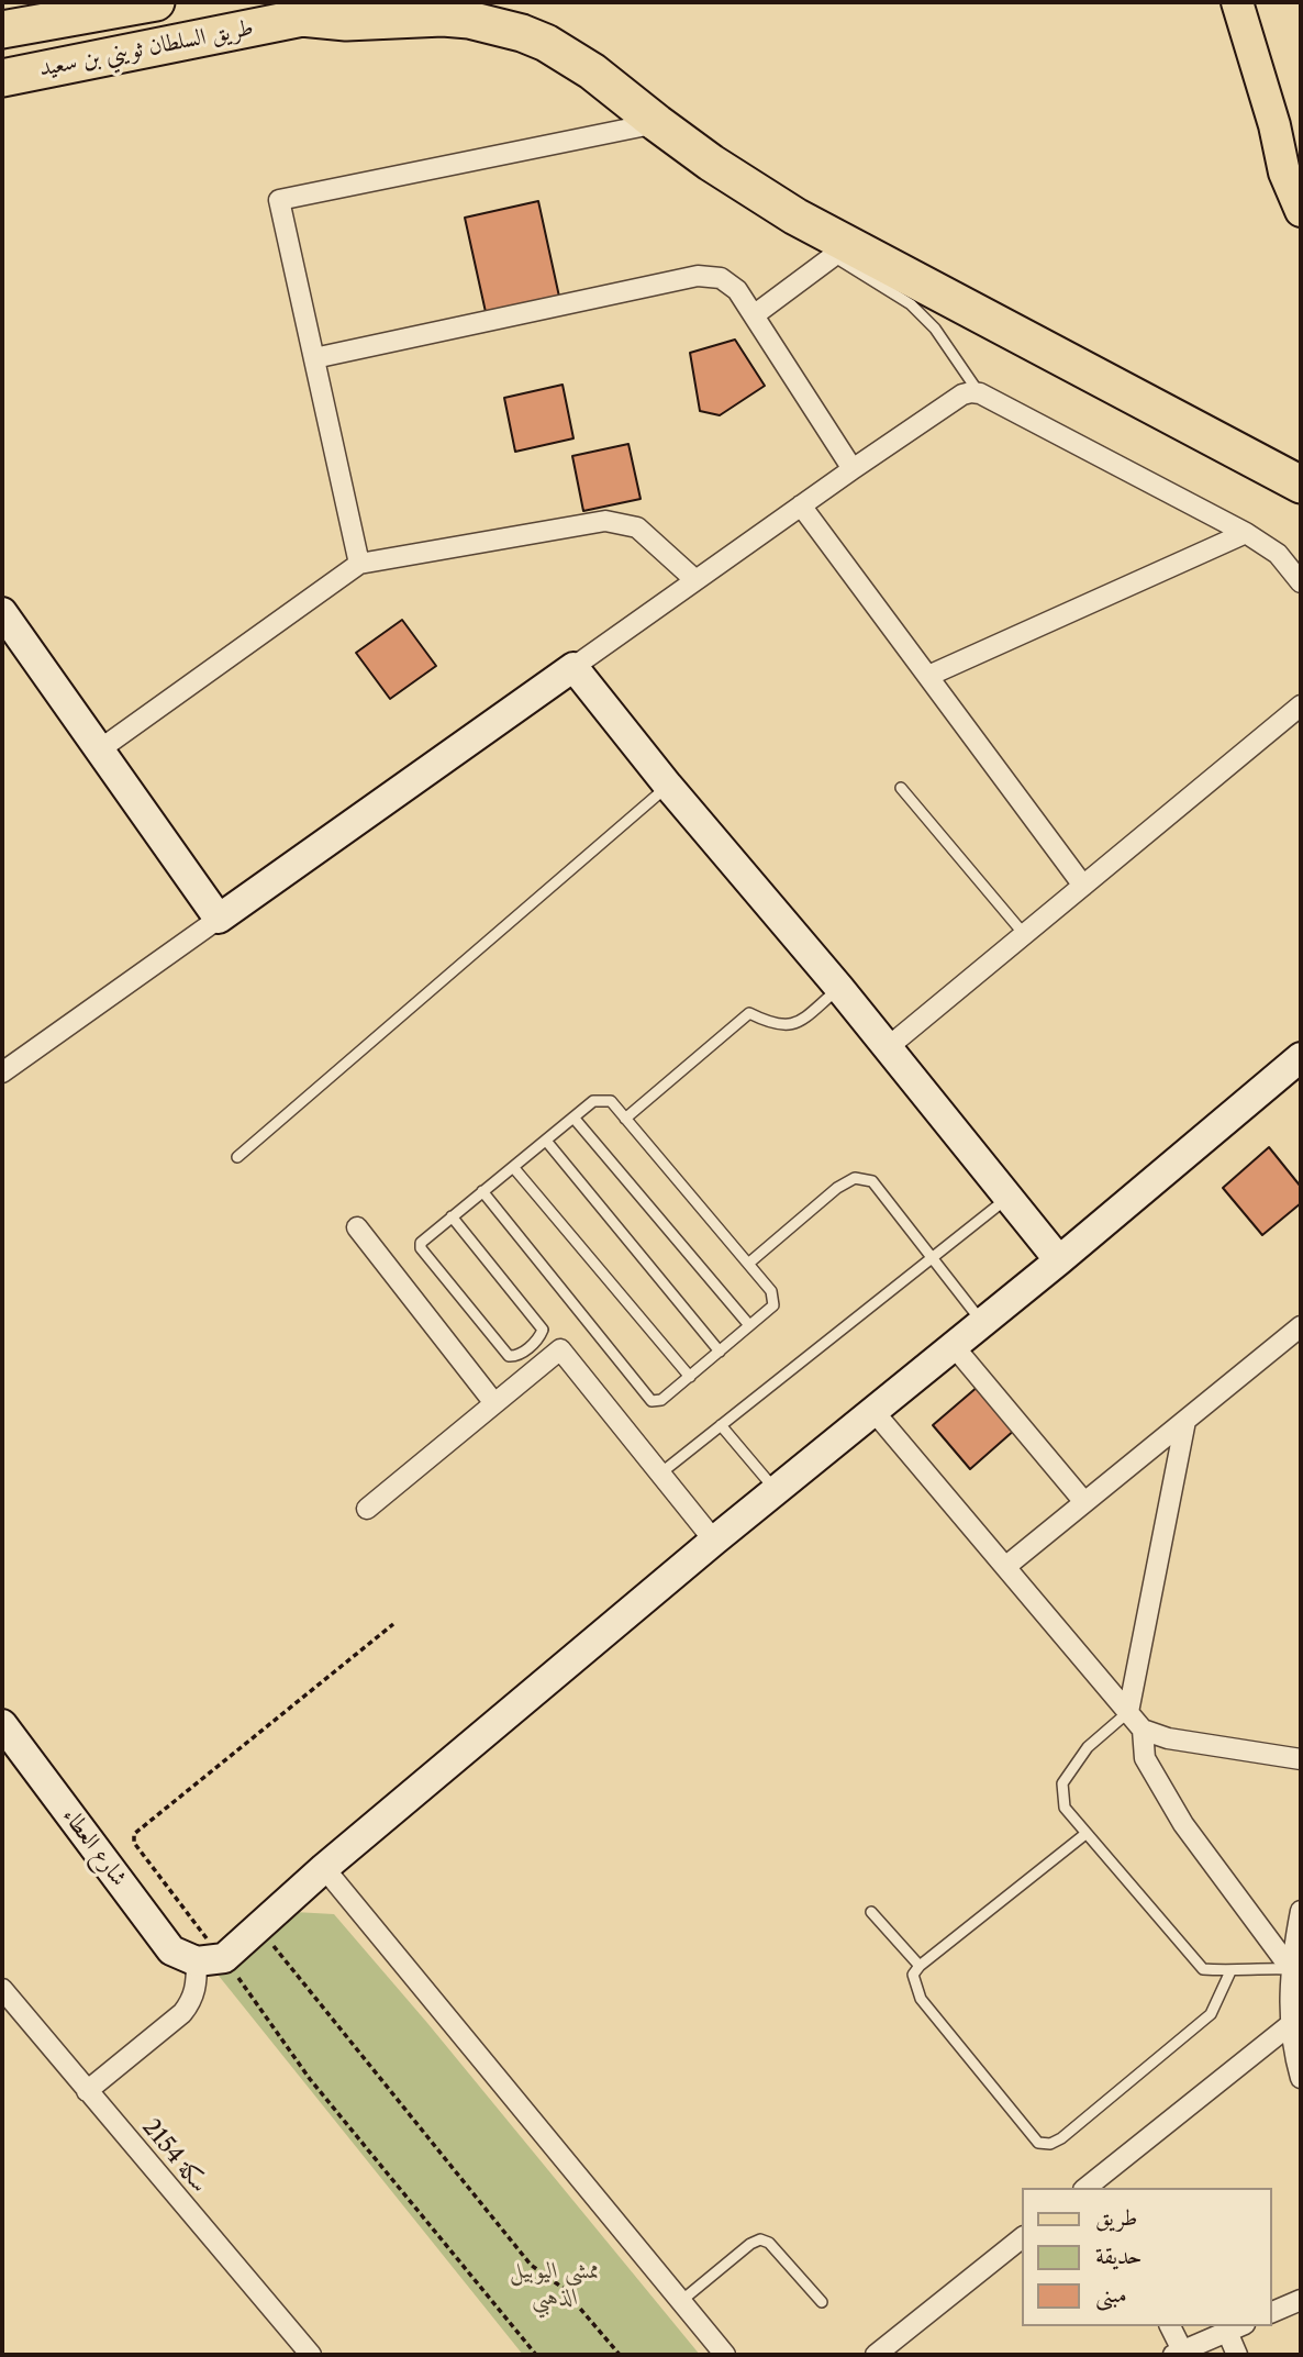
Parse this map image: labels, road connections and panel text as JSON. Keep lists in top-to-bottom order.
{
  "streets": {
    "highway": ["طريق السلطان ثويني بن سعيد"],
    "street": ["شارع العطاء", "سكة 2154"]
  },
  "parks": ["ممشى اليوبيل الذهبي"],
  "legend": ["طريق", "حديقة", "مبنى"]
}
